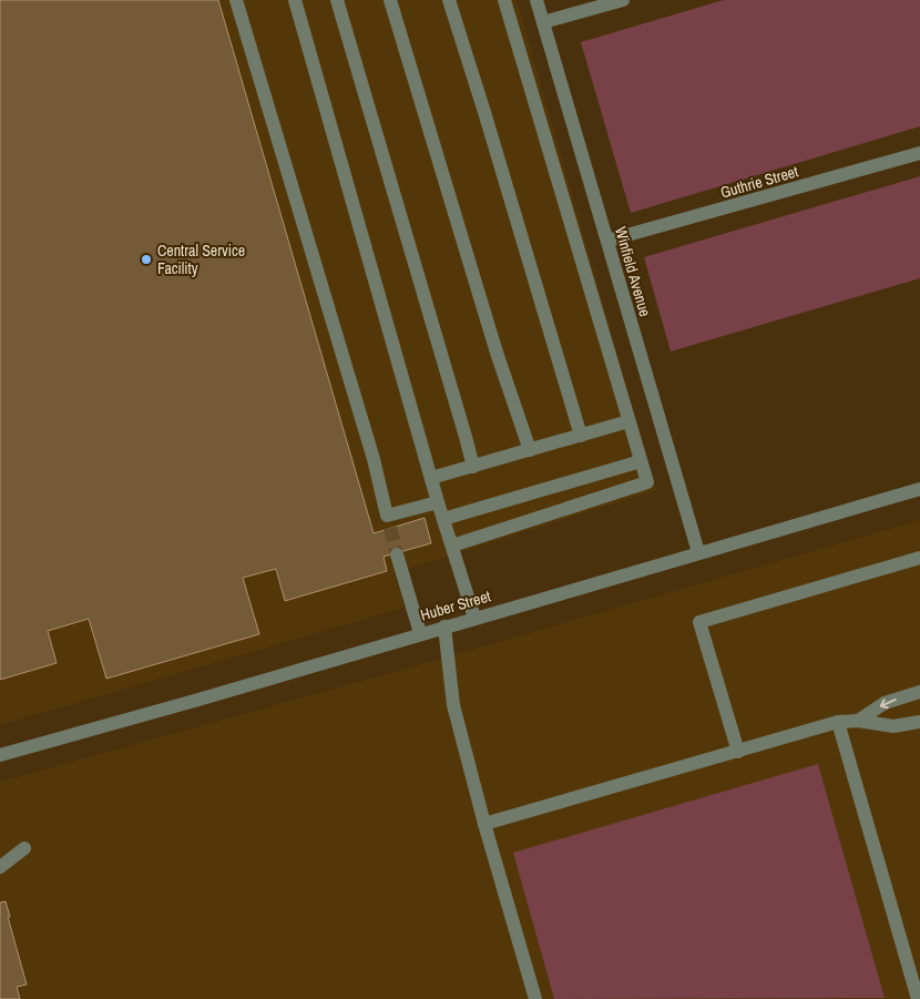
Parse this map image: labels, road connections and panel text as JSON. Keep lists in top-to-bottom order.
{
  "streets": {
    "street": ["Guthrie Street", "Winfield Avenue", "Huber Street"]
  },
  "crossings": [
    ["Guthrie Street", "Winfield Avenue"],
    ["Winfield Avenue", "Huber Street"]
  ],
  "places": ["Central Service Facility"]
}
